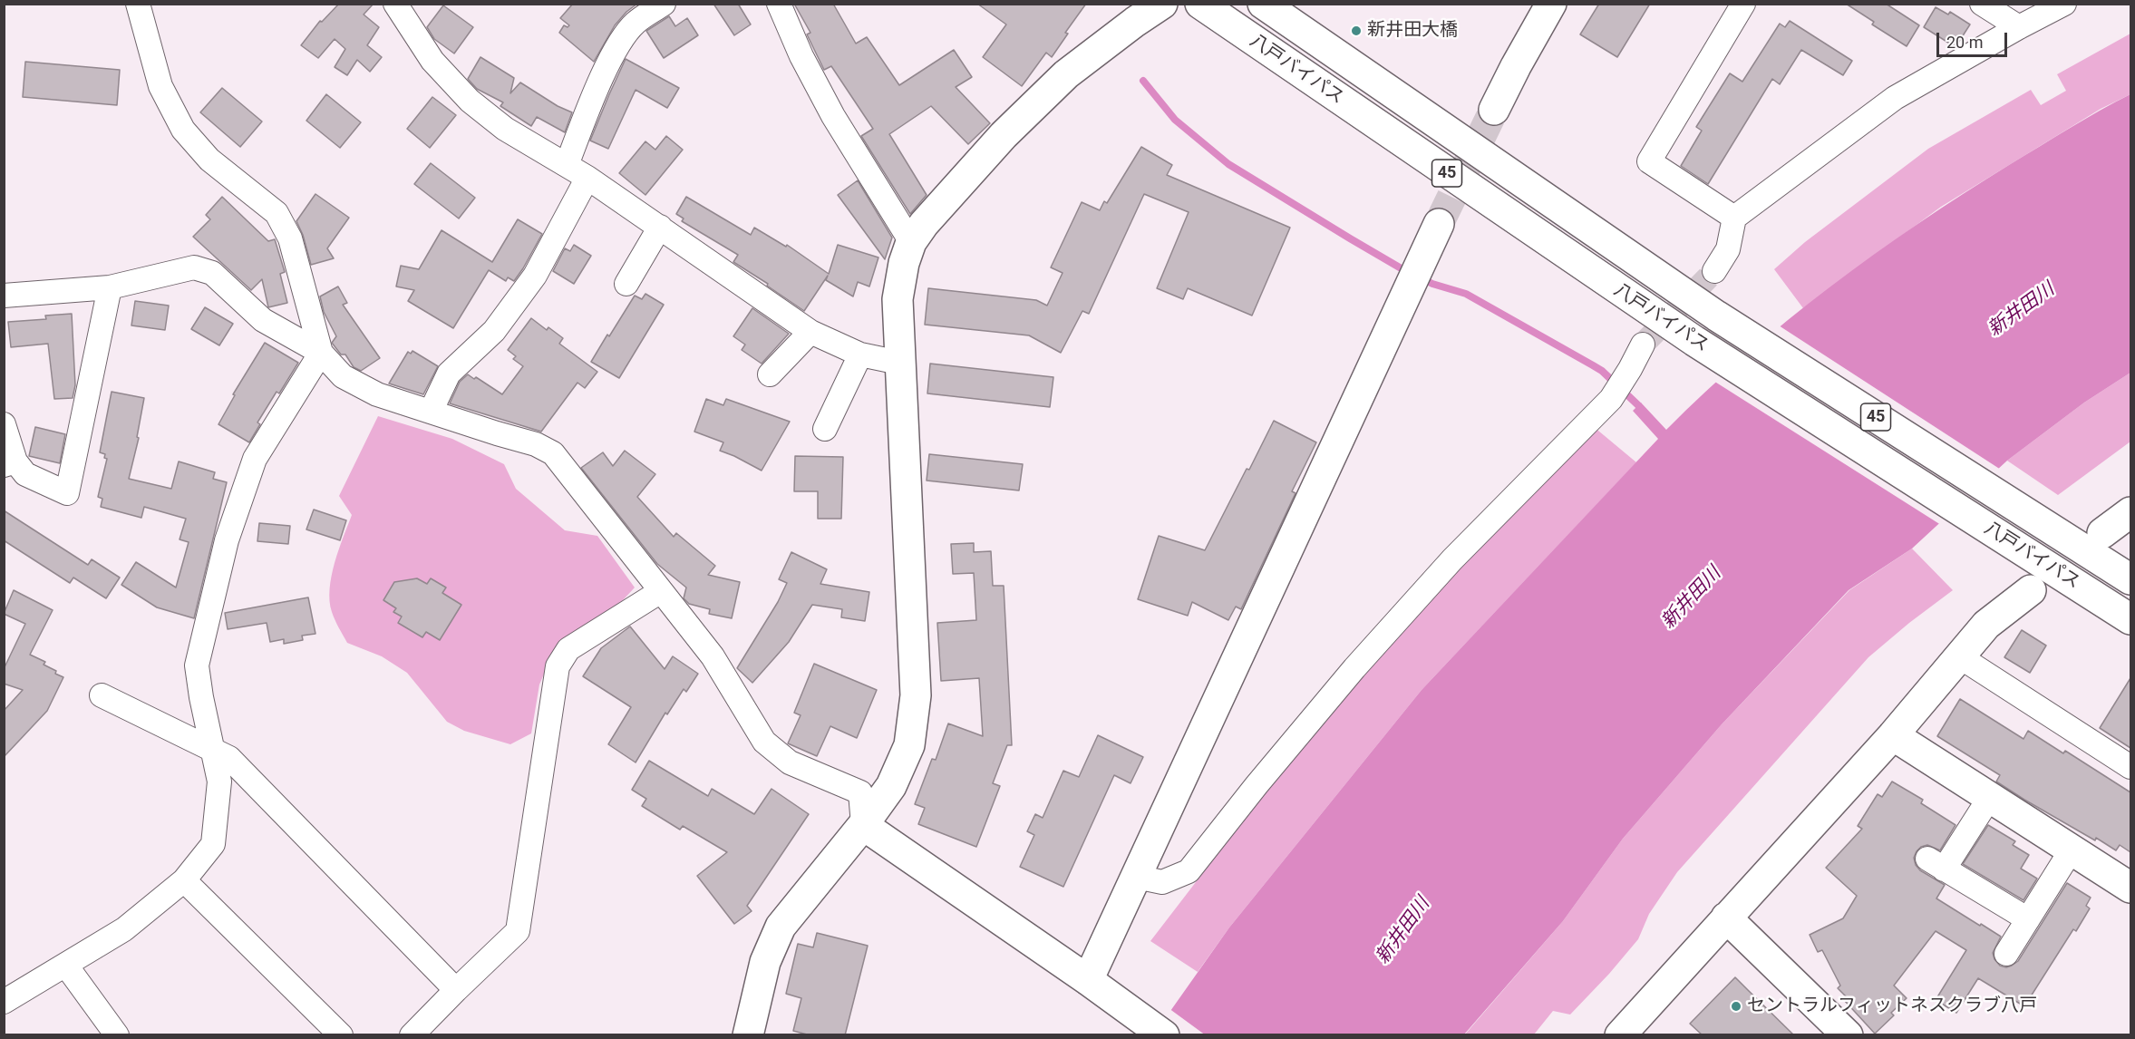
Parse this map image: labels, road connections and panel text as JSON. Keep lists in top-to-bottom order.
{
  "streets": {
    "main road": ["八戸バイパス", "45"]
  },
  "water": ["新井田川"],
  "places": ["新井田大橋", "セントラルフィットネスクラブ八戸"],
  "scale_bar": "20 m"
}
